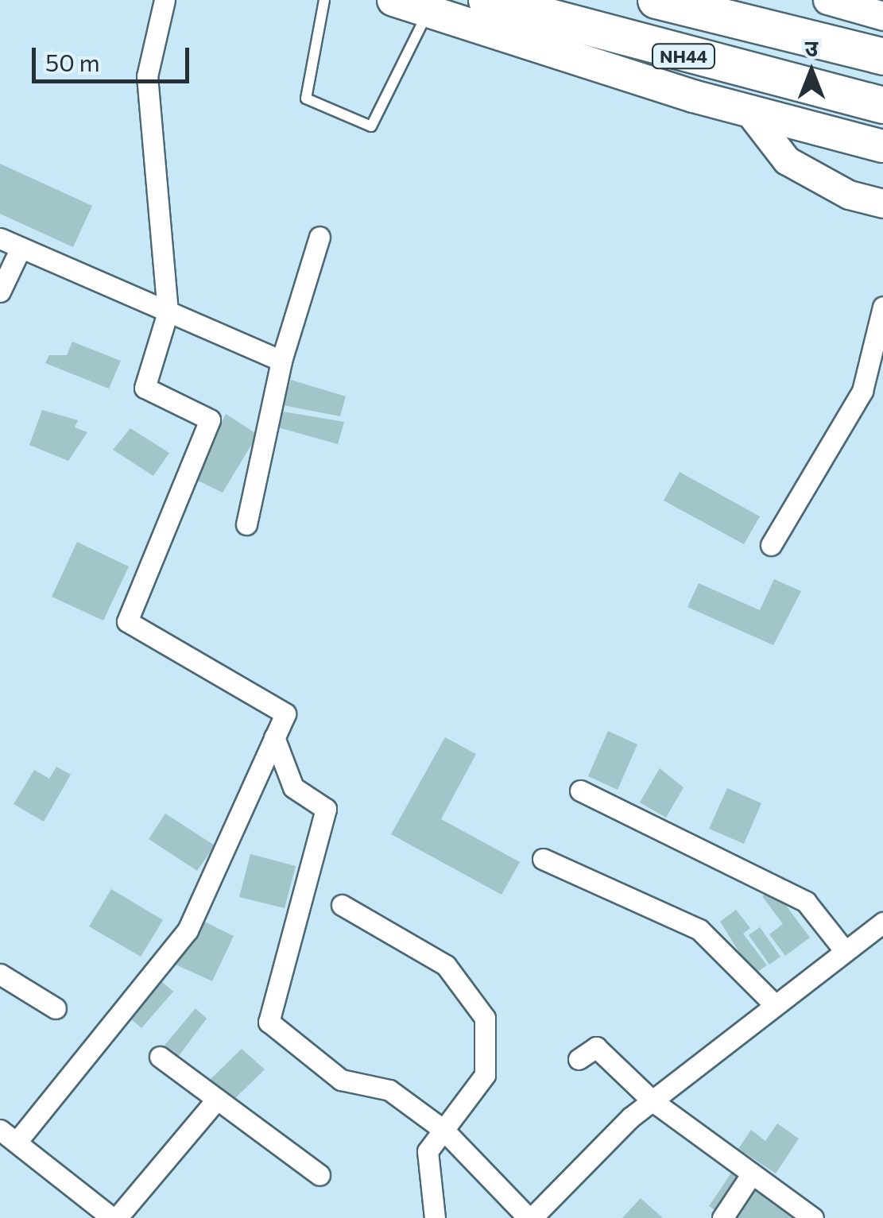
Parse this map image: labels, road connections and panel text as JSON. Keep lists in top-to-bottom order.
{
  "streets": {
    "highway": ["NH44"]
  },
  "scale_bar": "50 m",
  "north": "top"
}
